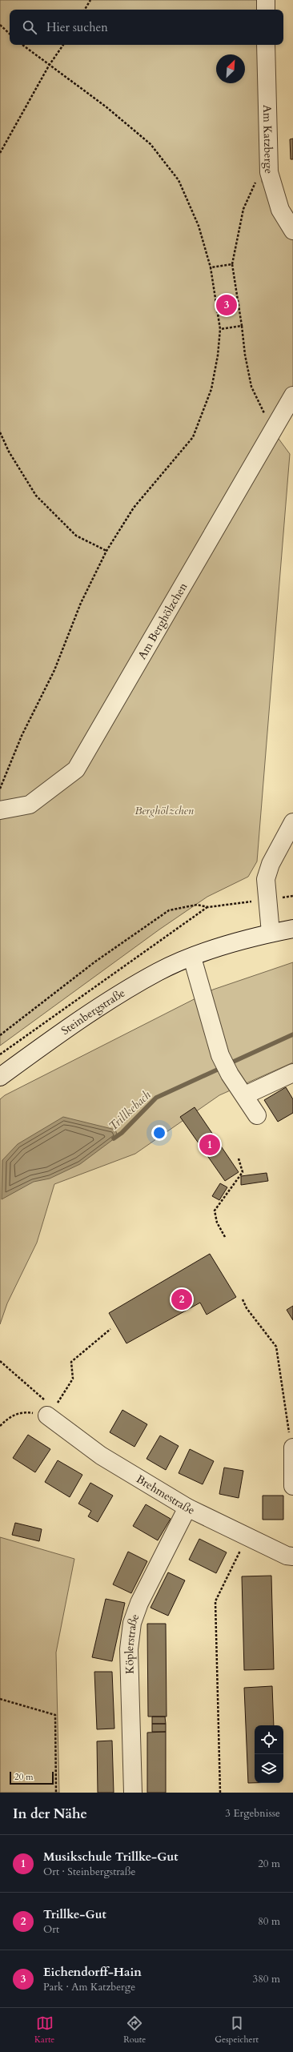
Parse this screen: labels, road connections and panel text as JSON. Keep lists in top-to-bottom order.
{
  "streets": {
    "street": [
      "Am Katzberge",
      "Am Berghölzchen",
      "Steinbergstraße",
      "Brehmestraße",
      "Köplerstraße"
    ]
  },
  "crossings": [
    ["Brehmestraße", "Köplerstraße"]
  ],
  "water": ["Trillkebach"],
  "parks": ["Berghölzchen"],
  "scale_bar": "20 m",
  "north": "top right",
  "page": {
    "search": "Hier suchen",
    "pins": ["3", "1", "2"],
    "scale": "20 m",
    "heading": ["In der Nähe", "3 Ergebnisse"],
    "list": [
      {
        "mark": "1",
        "name": "Musikschule Trillke-Gut",
        "note": "Ort · Steinbergstraße",
        "value": "20 m"
      },
      {
        "mark": "2",
        "name": "Trillke-Gut",
        "note": "Ort",
        "value": "80 m"
      },
      {
        "mark": "3",
        "name": "Eichendorff-Hain",
        "note": "Park · Am Katzberge",
        "value": "380 m"
      }
    ],
    "nav": ["Karte", "Route", "Gespeichert"]
  }
}
